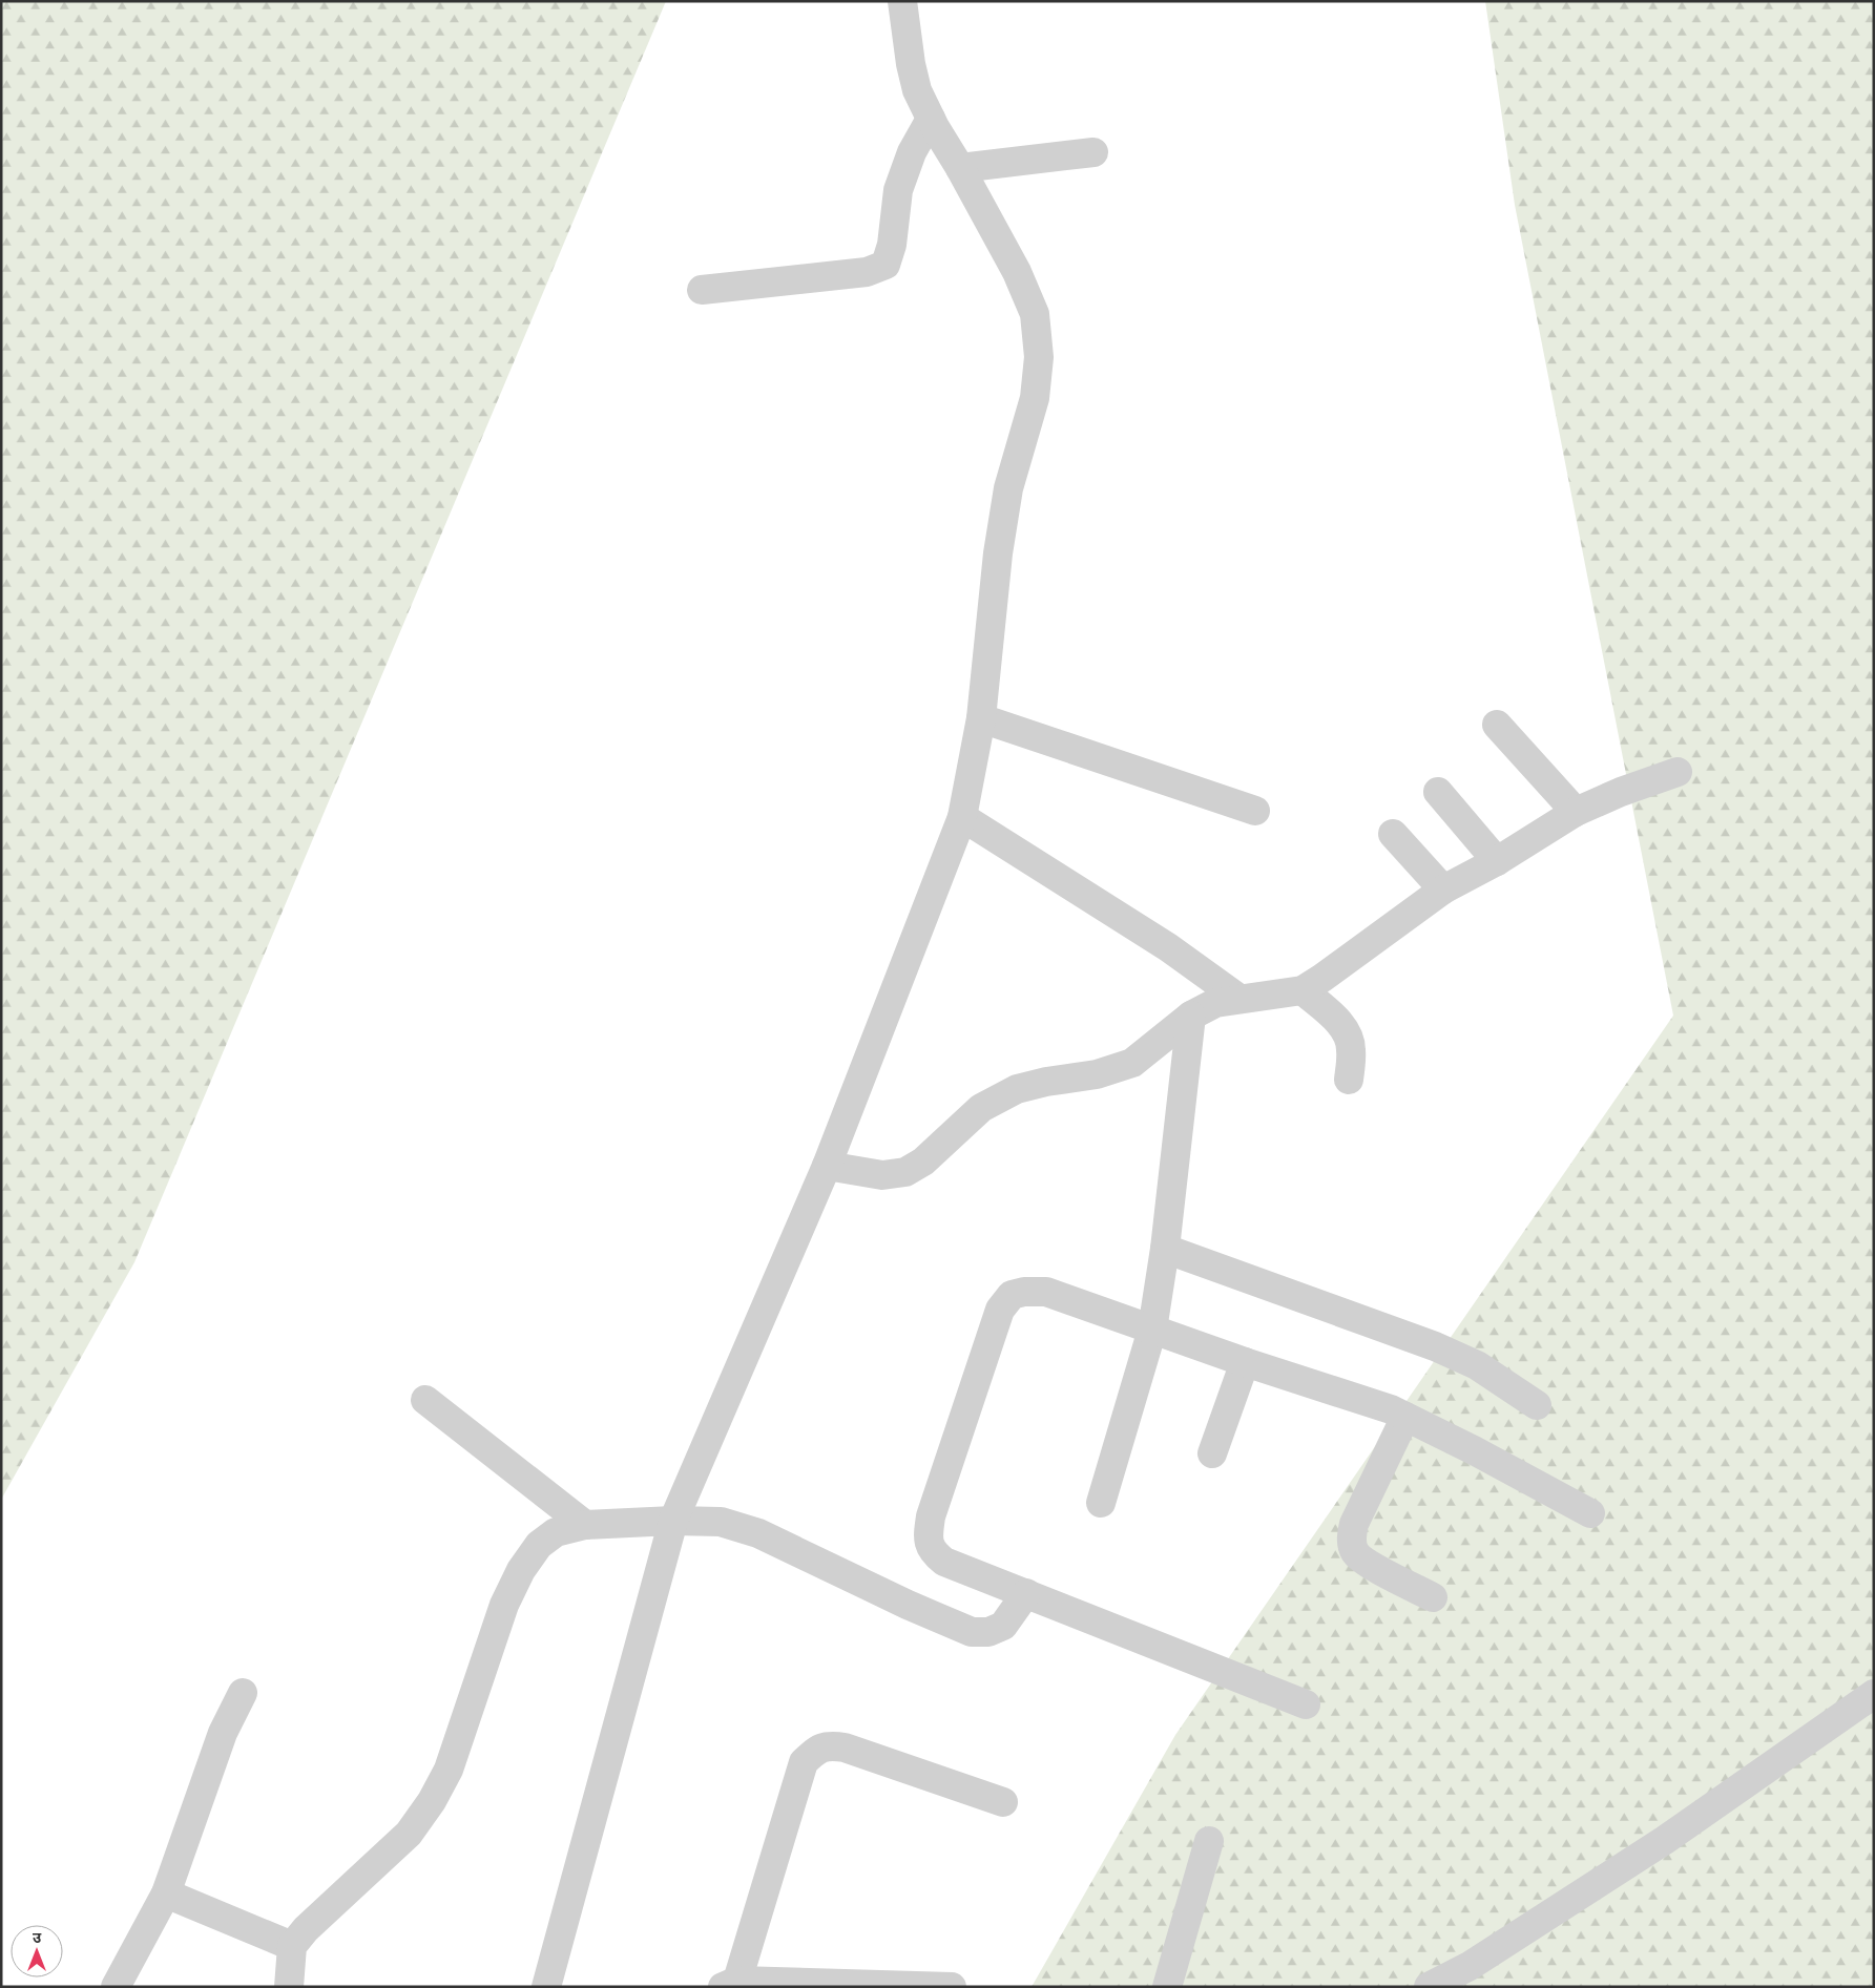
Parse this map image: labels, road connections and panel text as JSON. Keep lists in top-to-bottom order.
{
  "north": "top"
}
